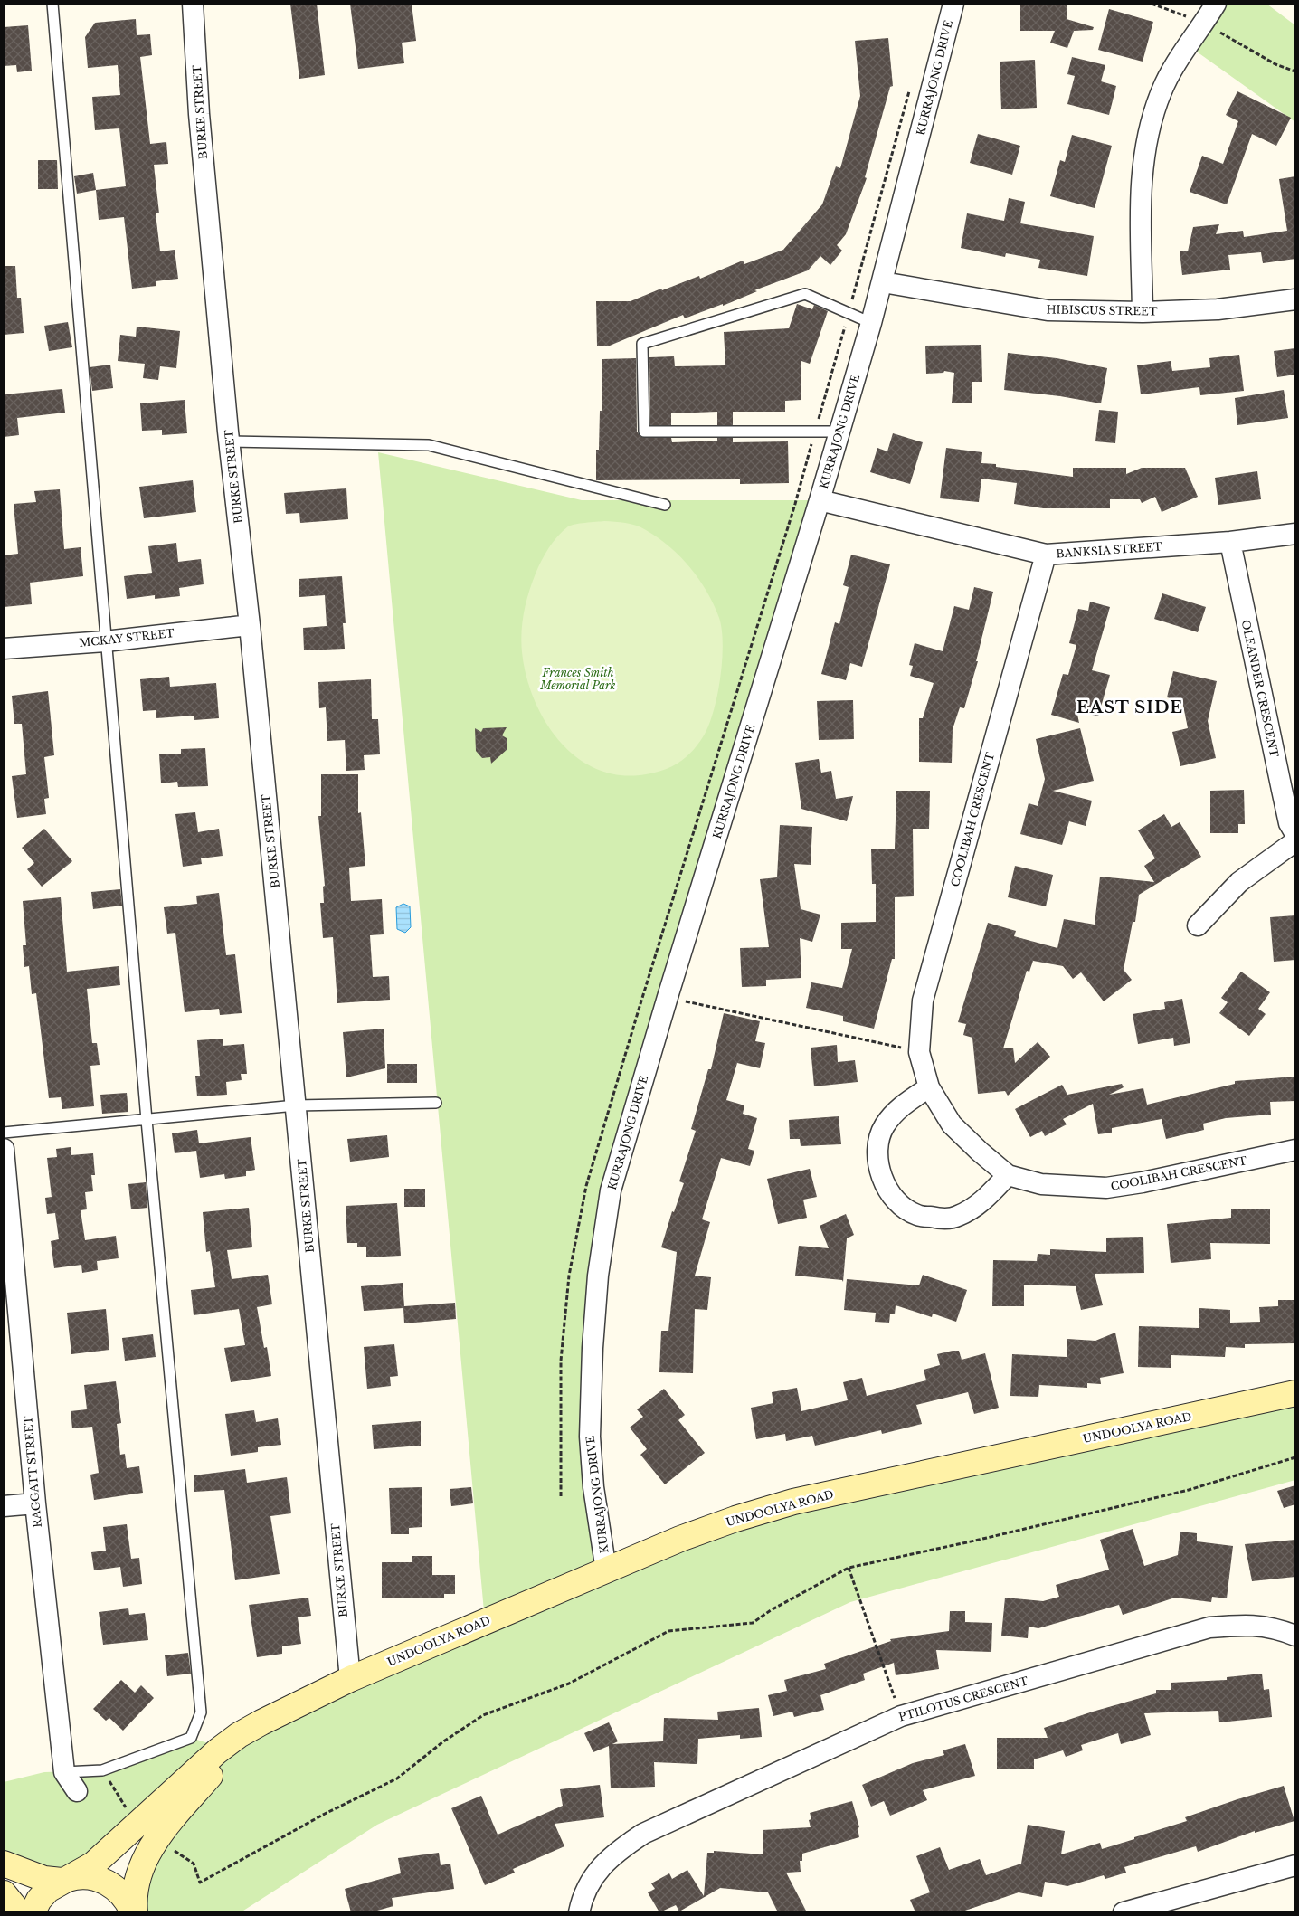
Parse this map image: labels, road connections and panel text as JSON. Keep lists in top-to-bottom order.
{
  "streets": {
    "main road": ["UNDOOLYA ROAD"],
    "street": [
      "KURRAJONG DRIVE",
      "BURKE STREET",
      "HIBISCUS STREET",
      "BANKSIA STREET",
      "MCKAY STREET",
      "OLEANDER CRESCENT",
      "COOLIBAH CRESCENT",
      "RAGGATT STREET",
      "PTILOTUS CRESCENT"
    ]
  },
  "crossings": [
    ["KURRAJONG DRIVE", "HIBISCUS STREET"],
    ["KURRAJONG DRIVE", "BANKSIA STREET"],
    ["KURRAJONG DRIVE", "UNDOOLYA ROAD"],
    ["BURKE STREET", "MCKAY STREET"],
    ["BURKE STREET", "UNDOOLYA ROAD"],
    ["BANKSIA STREET", "OLEANDER CRESCENT"],
    ["BANKSIA STREET", "COOLIBAH CRESCENT"]
  ],
  "districts": ["EAST SIDE"],
  "parks": ["Frances Smith Memorial Park"]
}
